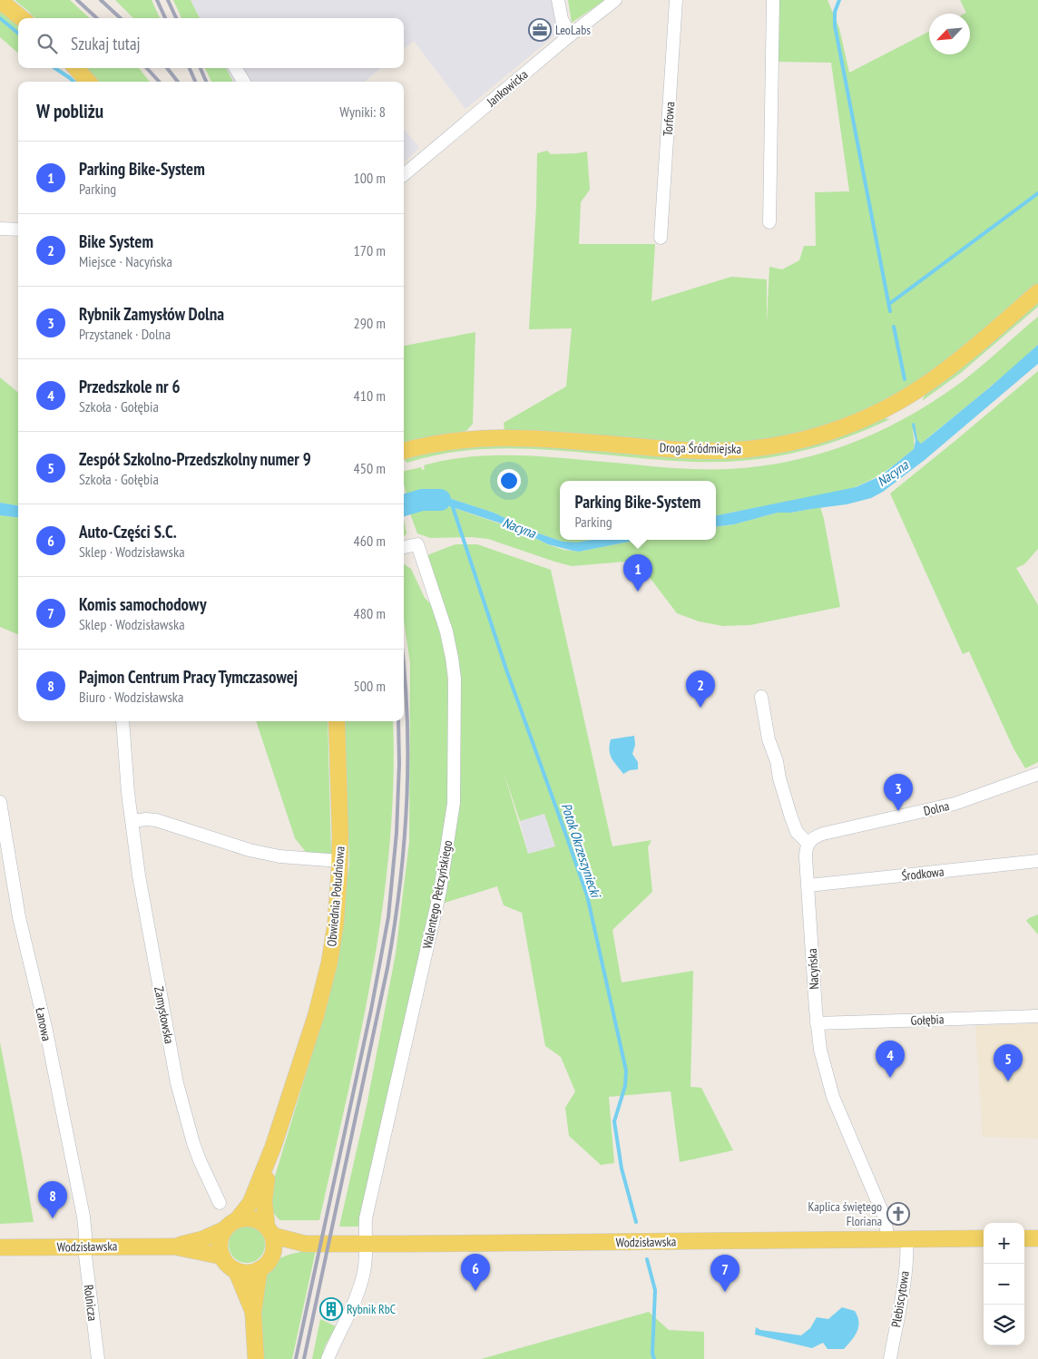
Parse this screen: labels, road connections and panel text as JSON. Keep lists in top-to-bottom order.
{
  "streets": {
    "main road": ["Droga Śródmiejska", "Obwiednia Południowa", "Wodzisławska"],
    "street": [
      "Jankowicka",
      "Torfowa",
      "Dolna",
      "Środkowa",
      "Walentego Pełczyńskiego",
      "Nacyńska",
      "Zamysłowska",
      "Gołębia",
      "Łanowa",
      "Plebiscytowa",
      "Rolnicza"
    ]
  },
  "crossings": [
    ["Dolna", "Nacyńska"],
    ["Środkowa", "Nacyńska"],
    ["Walentego Pełczyńskiego", "Wodzisławska"],
    ["Obwiednia Południowa", "Wodzisławska"],
    ["Nacyńska", "Gołębia"],
    ["Nacyńska", "Wodzisławska"],
    ["Łanowa", "Wodzisławska"],
    ["Łanowa", "Rolnicza"],
    ["Wodzisławska", "Plebiscytowa"],
    ["Wodzisławska", "Rolnicza"]
  ],
  "water": ["Nacyna", "Potok Okrzeszyniecki"],
  "places": {
    "office": ["LeoLabs"],
    "church": ["Kaplica świętego Floriana"],
    "building": ["Rybnik RbC"]
  },
  "north": "bottom left",
  "page": {
    "search": "Szukaj tutaj",
    "heading": ["W pobliżu", "Wyniki: 8"],
    "list": [
      {
        "mark": "1",
        "name": "Parking Bike-System",
        "note": "Parking",
        "value": "100 m"
      },
      {
        "mark": "2",
        "name": "Bike System",
        "note": "Miejsce · Nacyńska",
        "value": "170 m"
      },
      {
        "mark": "3",
        "name": "Rybnik Zamysłów Dolna",
        "note": "Przystanek · Dolna",
        "value": "290 m"
      },
      {
        "mark": "4",
        "name": "Przedszkole nr 6",
        "note": "Szkoła · Gołębia",
        "value": "410 m"
      },
      {
        "mark": "5",
        "name": "Zespół Szkolno-Przedszkolny numer 9",
        "note": "Szkoła · Gołębia",
        "value": "450 m"
      },
      {
        "mark": "6",
        "name": "Auto-Części S.C.",
        "note": "Sklep · Wodzisławska",
        "value": "460 m"
      },
      {
        "mark": "7",
        "name": "Komis samochodowy",
        "note": "Sklep · Wodzisławska",
        "value": "480 m"
      },
      {
        "mark": "8",
        "name": "Pajmon Centrum Pracy Tymczasowej",
        "note": "Biuro · Wodzisławska",
        "value": "500 m"
      }
    ],
    "popup": ["Parking Bike-System", "Parking"],
    "pins": [
      "1",
      "2",
      "3",
      "4",
      "5",
      "8",
      "6",
      "7"
    ],
    "map_buttons": ["+", "−"]
  }
}
